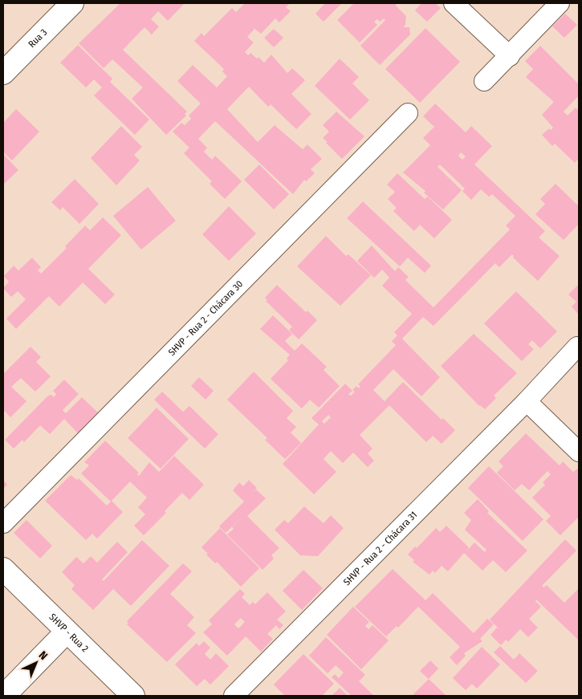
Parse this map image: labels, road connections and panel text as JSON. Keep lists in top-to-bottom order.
{
  "streets": {
    "street": [
      "Rua 3",
      "SHVP - Rua 2 - Chácara 30",
      "SHVP - Rua 2 - Chácara 31",
      "SHVP - Rua 2"
    ]
  },
  "north": "top right"
}
